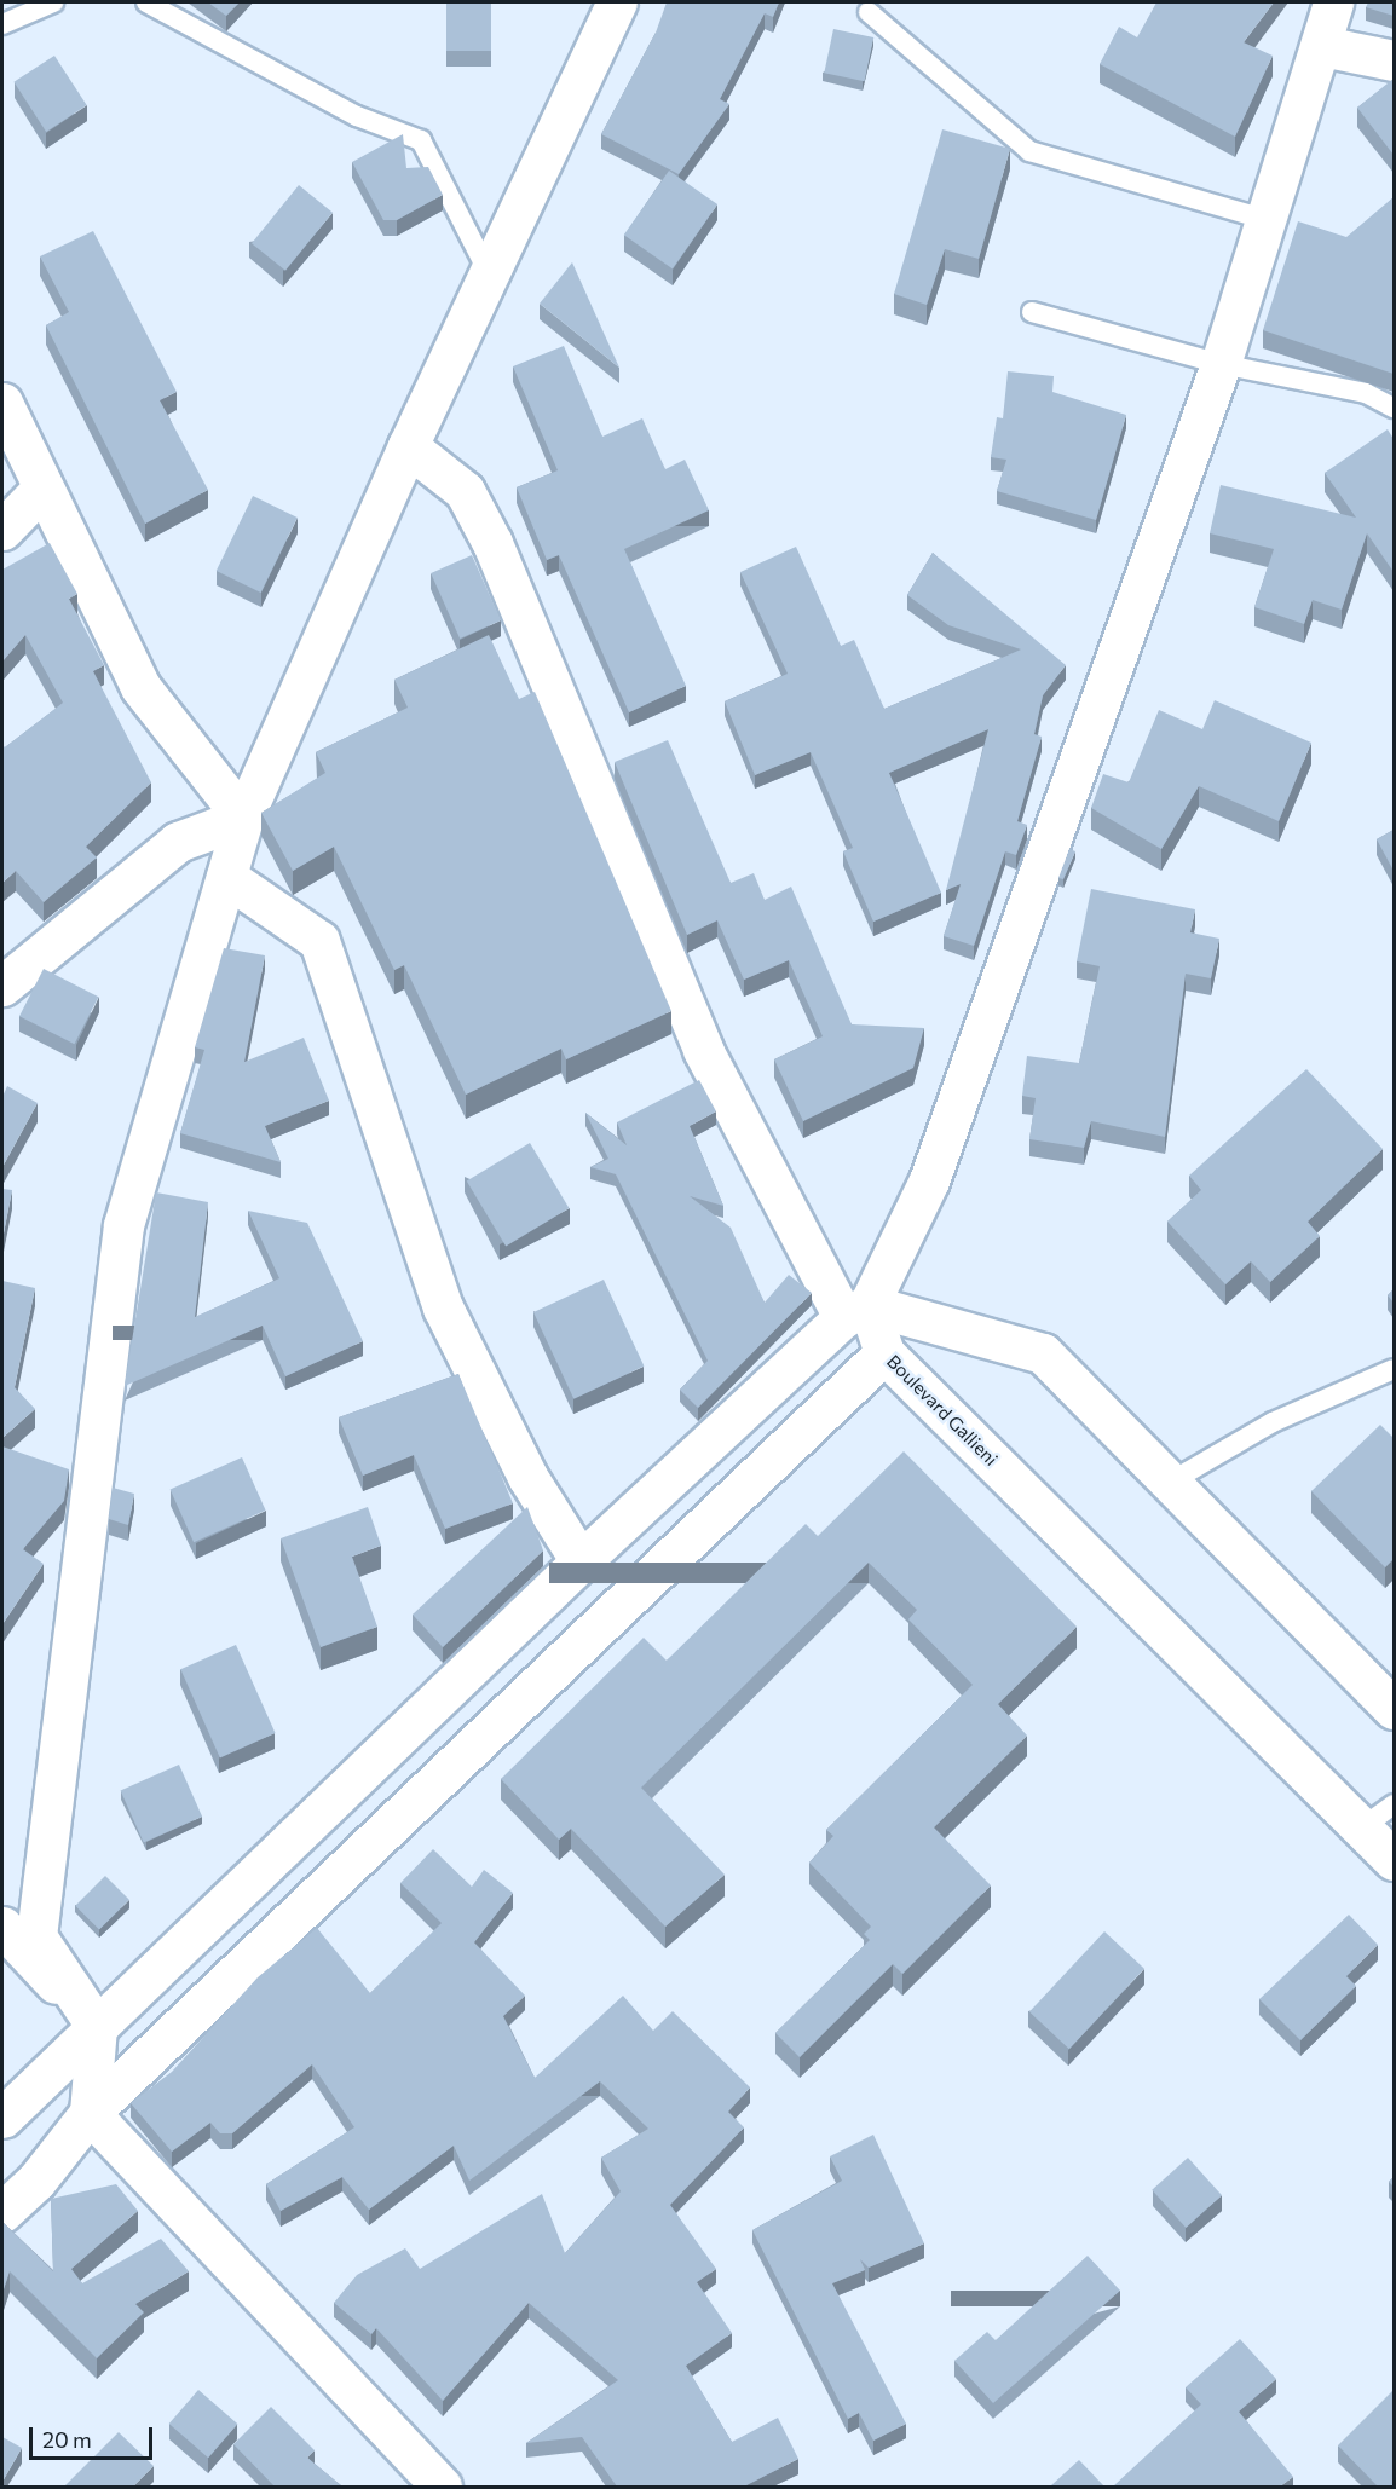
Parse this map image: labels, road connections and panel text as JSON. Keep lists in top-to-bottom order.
{
  "streets": {
    "street": ["Boulevard Gallieni"]
  },
  "scale_bar": "20 m"
}
